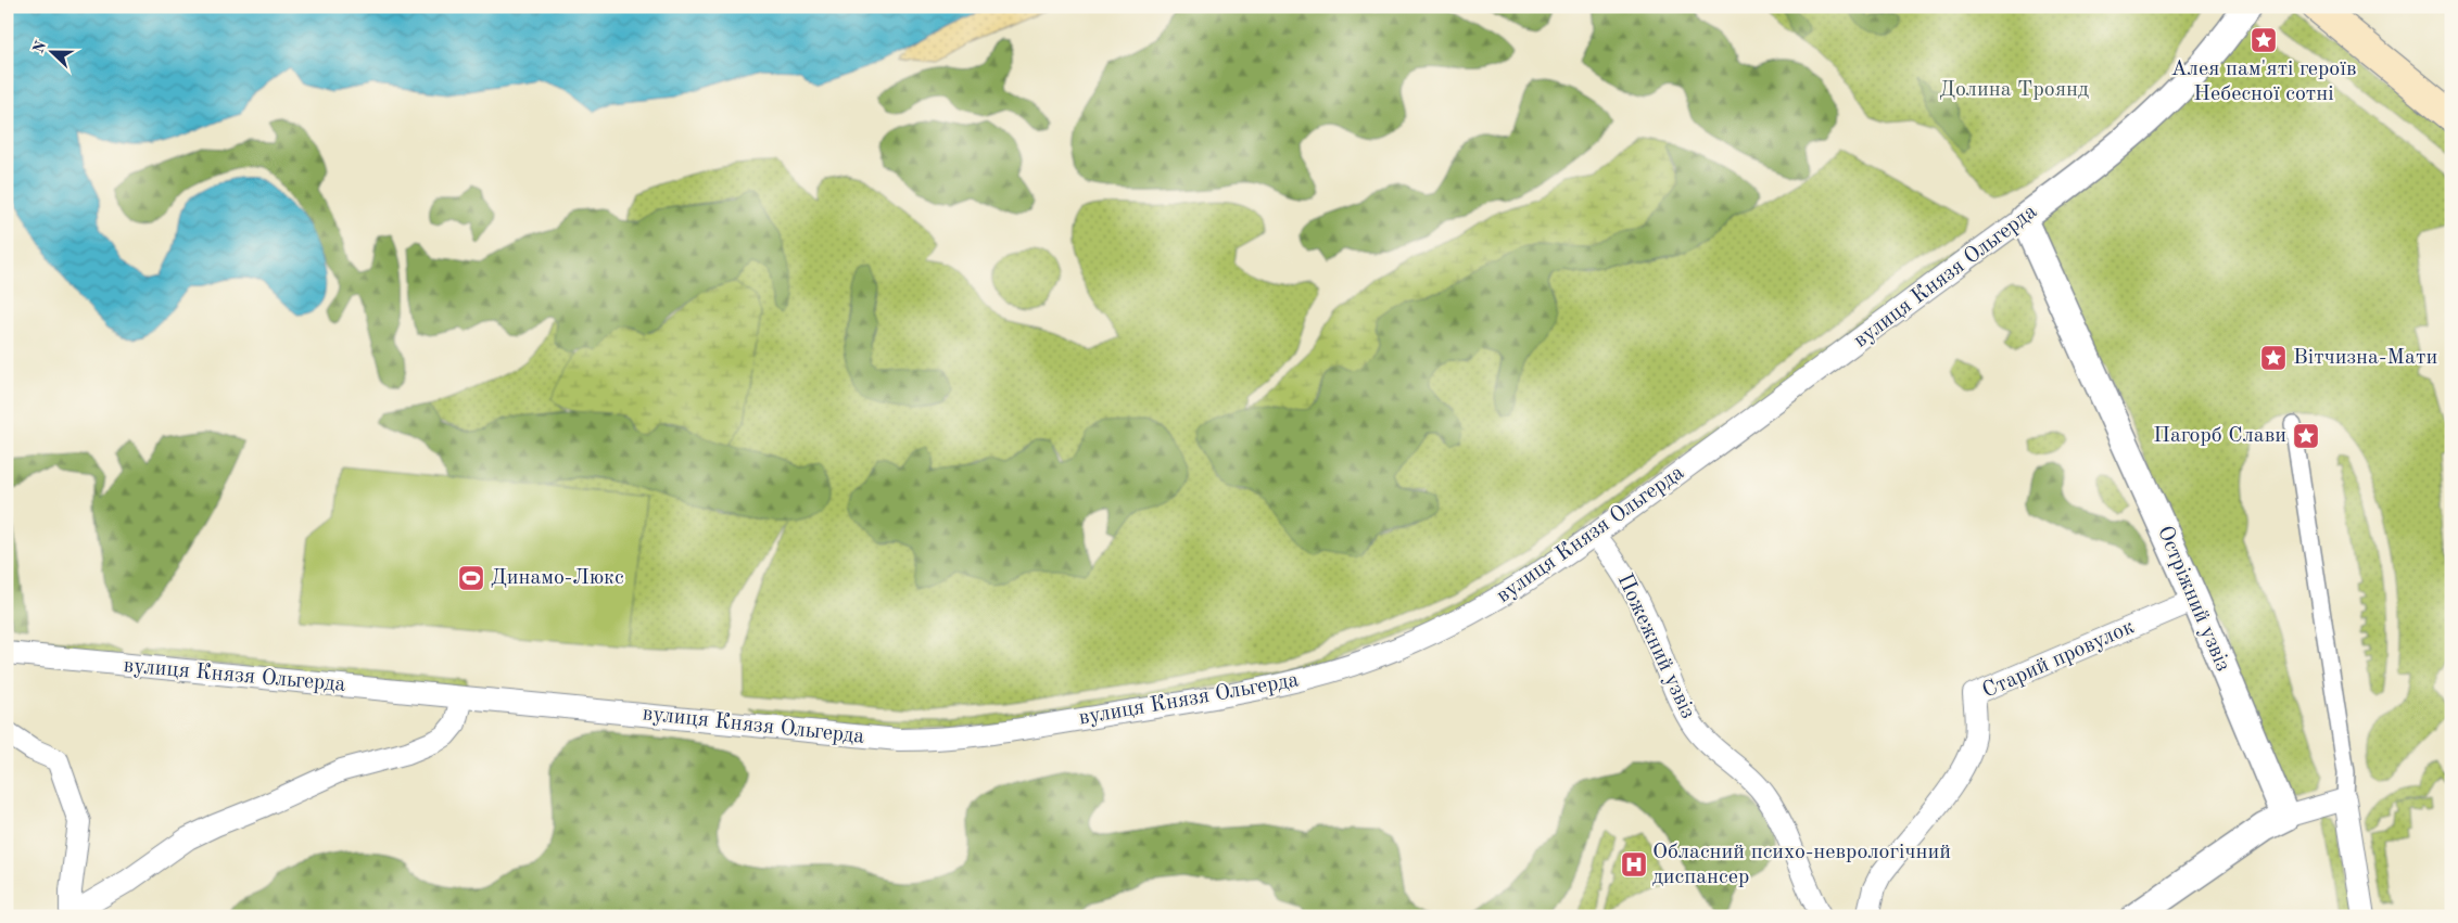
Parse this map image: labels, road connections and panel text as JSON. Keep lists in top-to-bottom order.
{
  "streets": {
    "street": [
      "вулиця Князя Ольгерда",
      "Остріжний узвіз",
      "Пожежний узвіз",
      "Старий провулок"
    ]
  },
  "crossings": [
    ["вулиця Князя Ольгерда", "Остріжний узвіз"],
    ["вулиця Князя Ольгерда", "Пожежний узвіз"],
    ["Остріжний узвіз", "Старий провулок"]
  ],
  "parks": ["Долина Троянд"],
  "places": {
    "place": ["Алея пам'яті героїв Небесної сотні", "Вітчизна-Мати", "Пагорб Слави"],
    "sports": ["Динамо-Люкс"],
    "hospital": ["Обласний психо-неврологічний диспансер"]
  },
  "north": "left"
}
